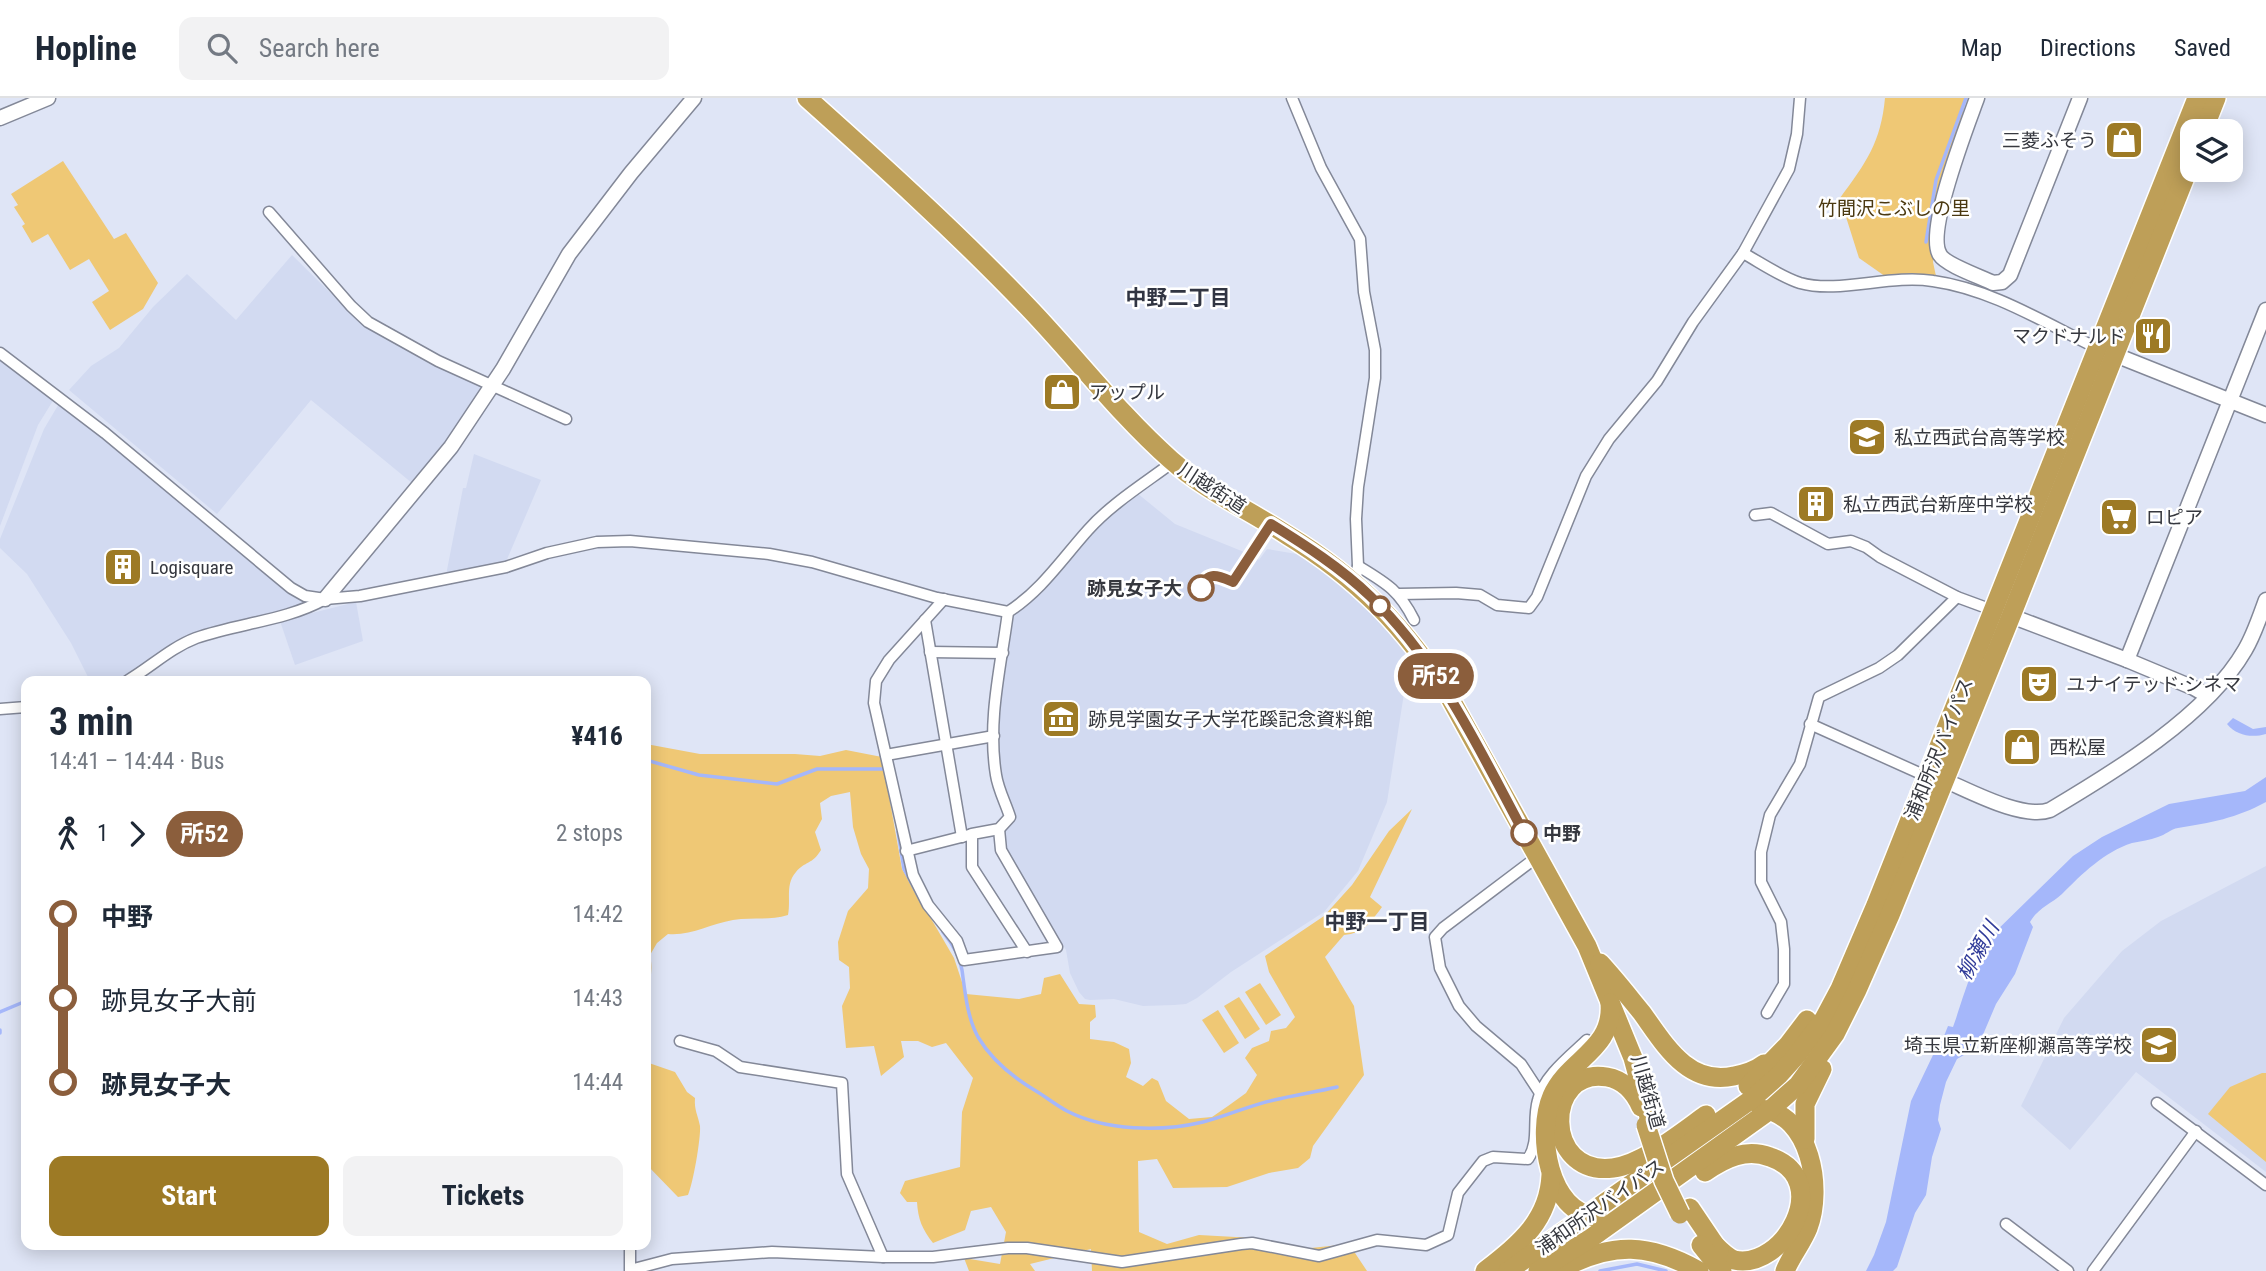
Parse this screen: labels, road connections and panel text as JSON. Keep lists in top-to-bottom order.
{
  "streets": {
    "highway": ["川越街道", "浦和所沢バイパス"]
  },
  "districts": ["中野二丁目", "中野一丁目"],
  "water": ["柳瀬川"],
  "parks": ["竹間沢こぶしの里"],
  "places": {
    "shop": ["三菱ふそう", "アップル", "西松屋"],
    "restaurant": ["マクドナルド"],
    "school or university": ["私立西武台高等学校", "埼玉県立新座柳瀬高等学校"],
    "building": ["私立西武台新座中学校", "Logisquare"],
    "supermarket": ["ロピア"],
    "other": ["跡見女子大", "中野"],
    "theatre": ["ユナイテッド·シネマ"],
    "museum": ["跡見学園女子大学花蹊記念資料館"]
  },
  "lines": ["bus line 所52"],
  "page": {
    "header": "Hopline",
    "search": "Search here",
    "nav": ["Map", "Directions", "Saved"],
    "on_map": "所52",
    "heading": ["3 min", "14:41 – 14:44 · Bus", "¥416"],
    "legs": ["1", "所52", "2 stops"],
    "list": [
      {
        "name": "中野",
        "value": "14:42"
      },
      {
        "name": "跡見女子大前",
        "value": "14:43"
      },
      {
        "name": "跡見女子大",
        "value": "14:44"
      }
    ],
    "buttons": ["Start", "Tickets"]
  }
}
